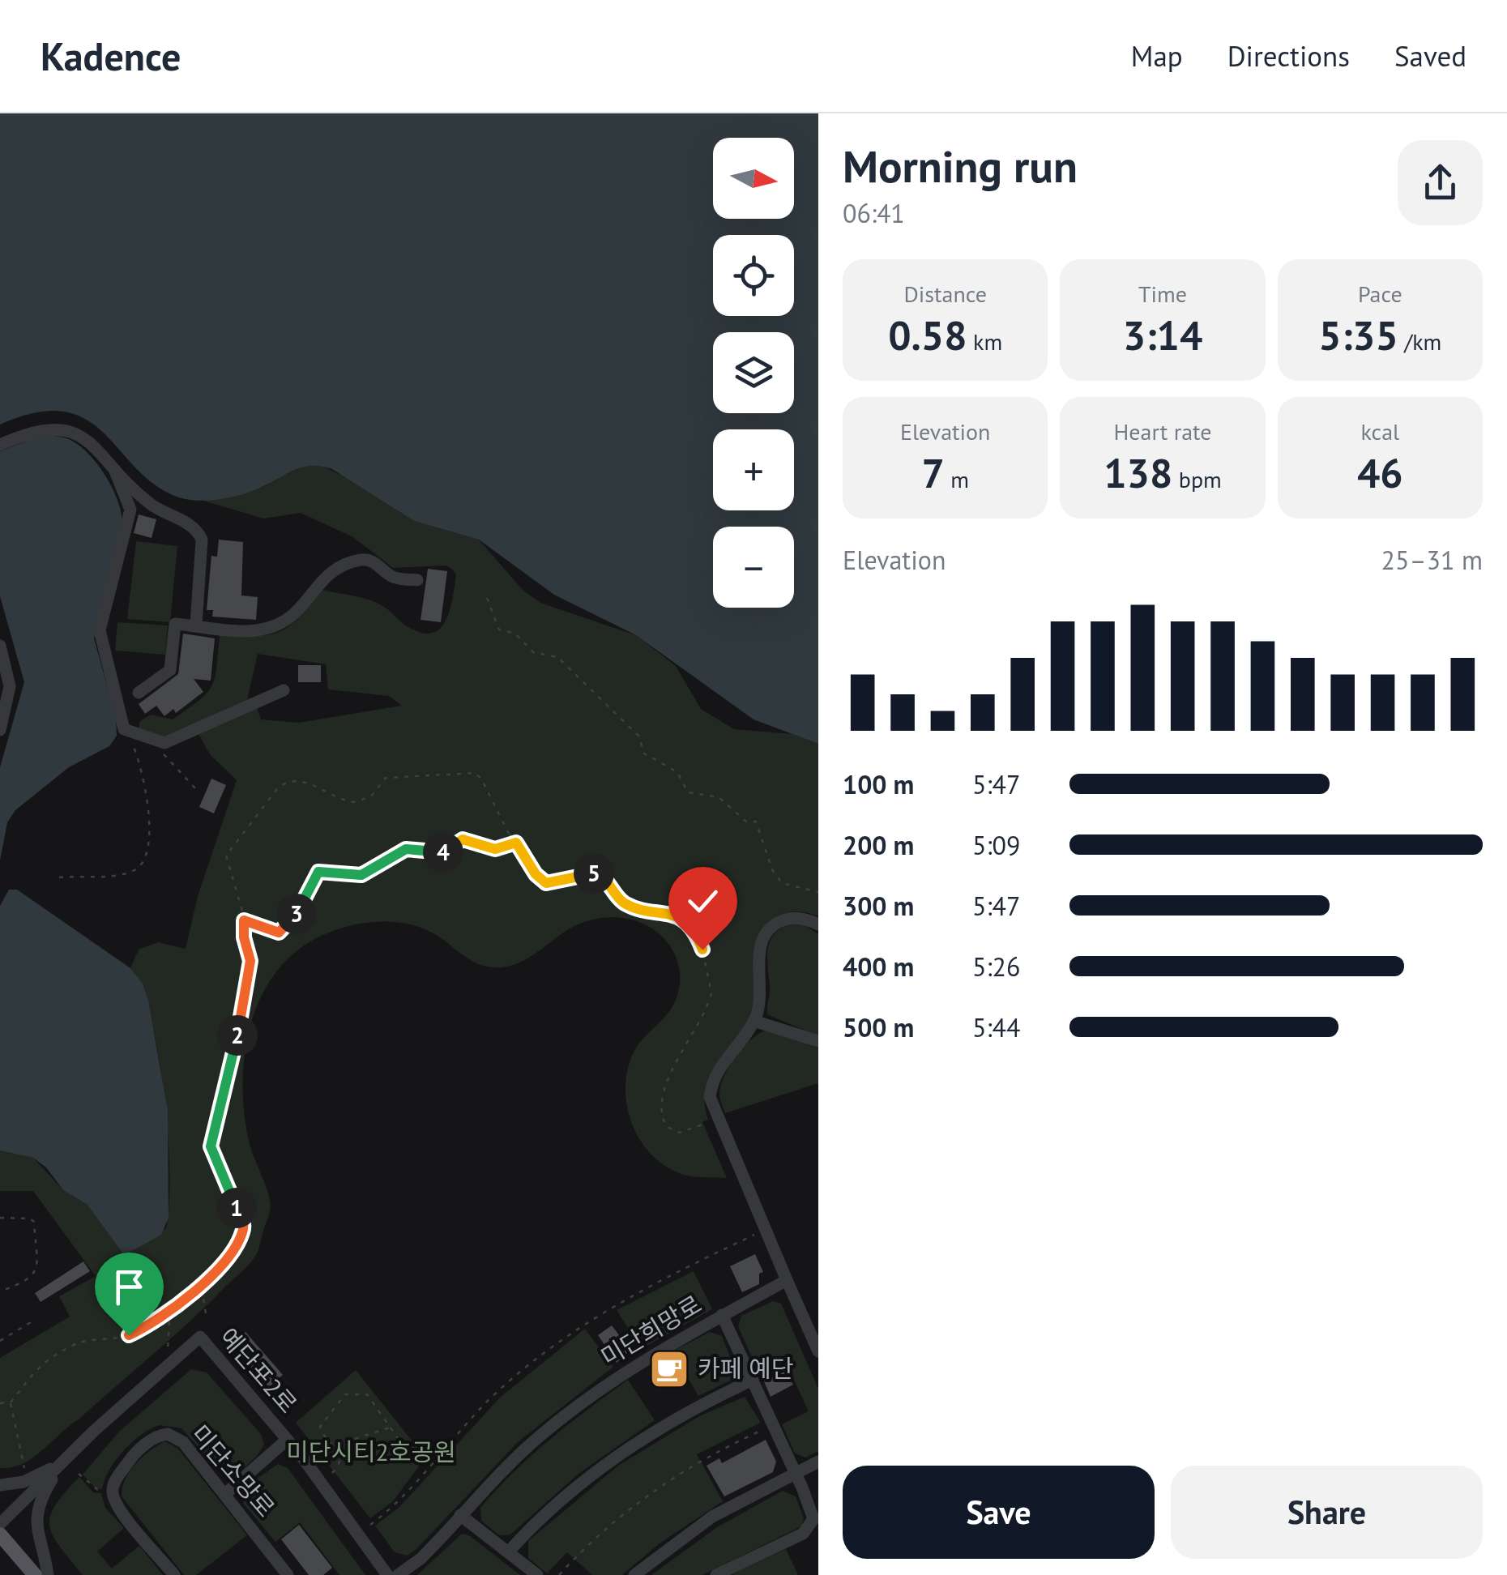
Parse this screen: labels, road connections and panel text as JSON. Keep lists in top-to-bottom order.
{
  "streets": {
    "street": ["미단희망로", "예단포2로", "미단소망로"]
  },
  "parks": ["미단시티2호공원"],
  "places": {
    "cafe": ["카페 예단"]
  },
  "north": "right",
  "page": {
    "header": "Kadence",
    "nav": ["Map", "Directions", "Saved"],
    "heading": ["Morning run", "06:41"],
    "map_buttons": ["+", "−"],
    "stats": [
      ["Distance", "0.58 km"],
      ["Time", "3:14"],
      ["Pace", "5:35 /km"],
      ["Elevation", "7 m"],
      ["Heart rate", "138 bpm"],
      ["kcal", "46"]
    ],
    "chart": ["Elevation", "25–31 m"],
    "list": [
      {
        "name": "100 m",
        "note": "5:47"
      },
      {
        "name": "200 m",
        "note": "5:09"
      },
      {
        "name": "300 m",
        "note": "5:47"
      },
      {
        "name": "400 m",
        "note": "5:26"
      },
      {
        "name": "500 m",
        "note": "5:44"
      }
    ],
    "pins": [
      "4",
      "5",
      "3",
      "2",
      "1"
    ],
    "buttons": ["Save", "Share"]
  }
}
